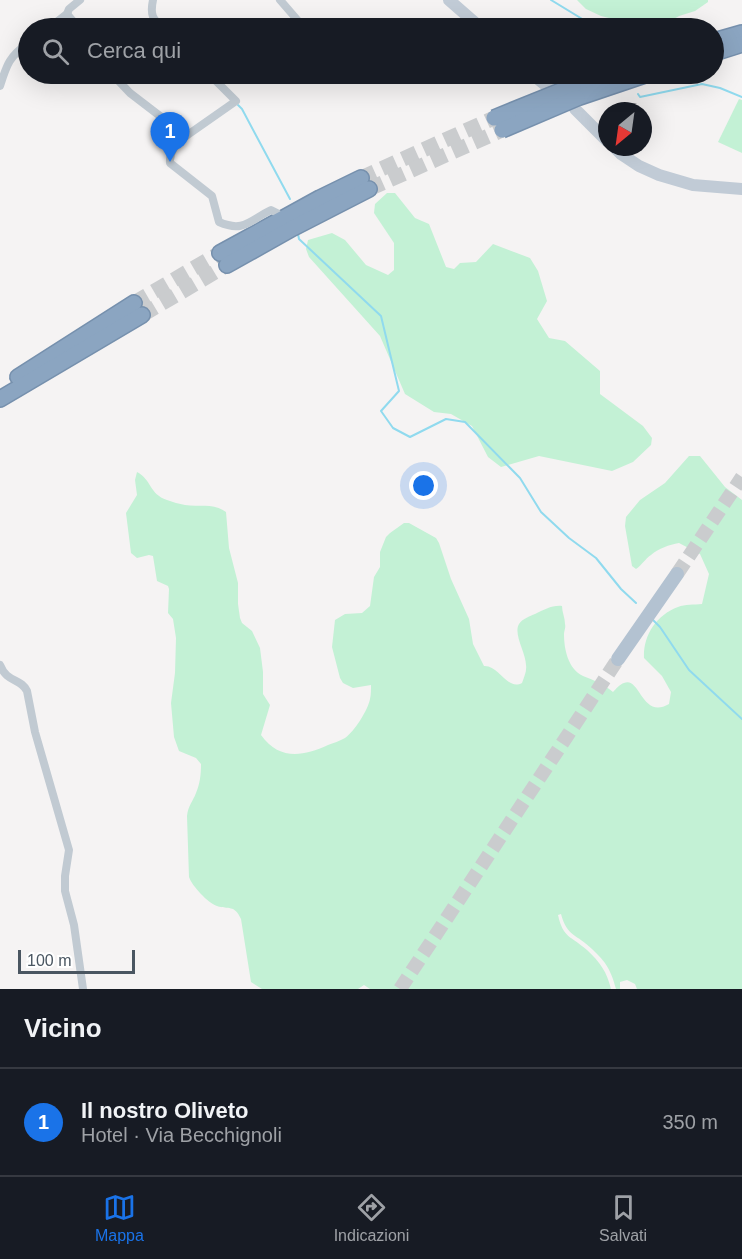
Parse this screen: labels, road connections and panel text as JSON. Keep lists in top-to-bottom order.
{
  "scale_bar": "100 m",
  "north": "bottom left",
  "page": {
    "search": "Cerca qui",
    "pins": "1",
    "scale": "100 m",
    "heading": "Vicino",
    "list": [
      {
        "mark": "1",
        "name": "Il nostro Oliveto",
        "note": "Hotel · Via Becchignoli",
        "value": "350 m"
      }
    ],
    "nav": ["Mappa", "Indicazioni", "Salvati"]
  }
}
